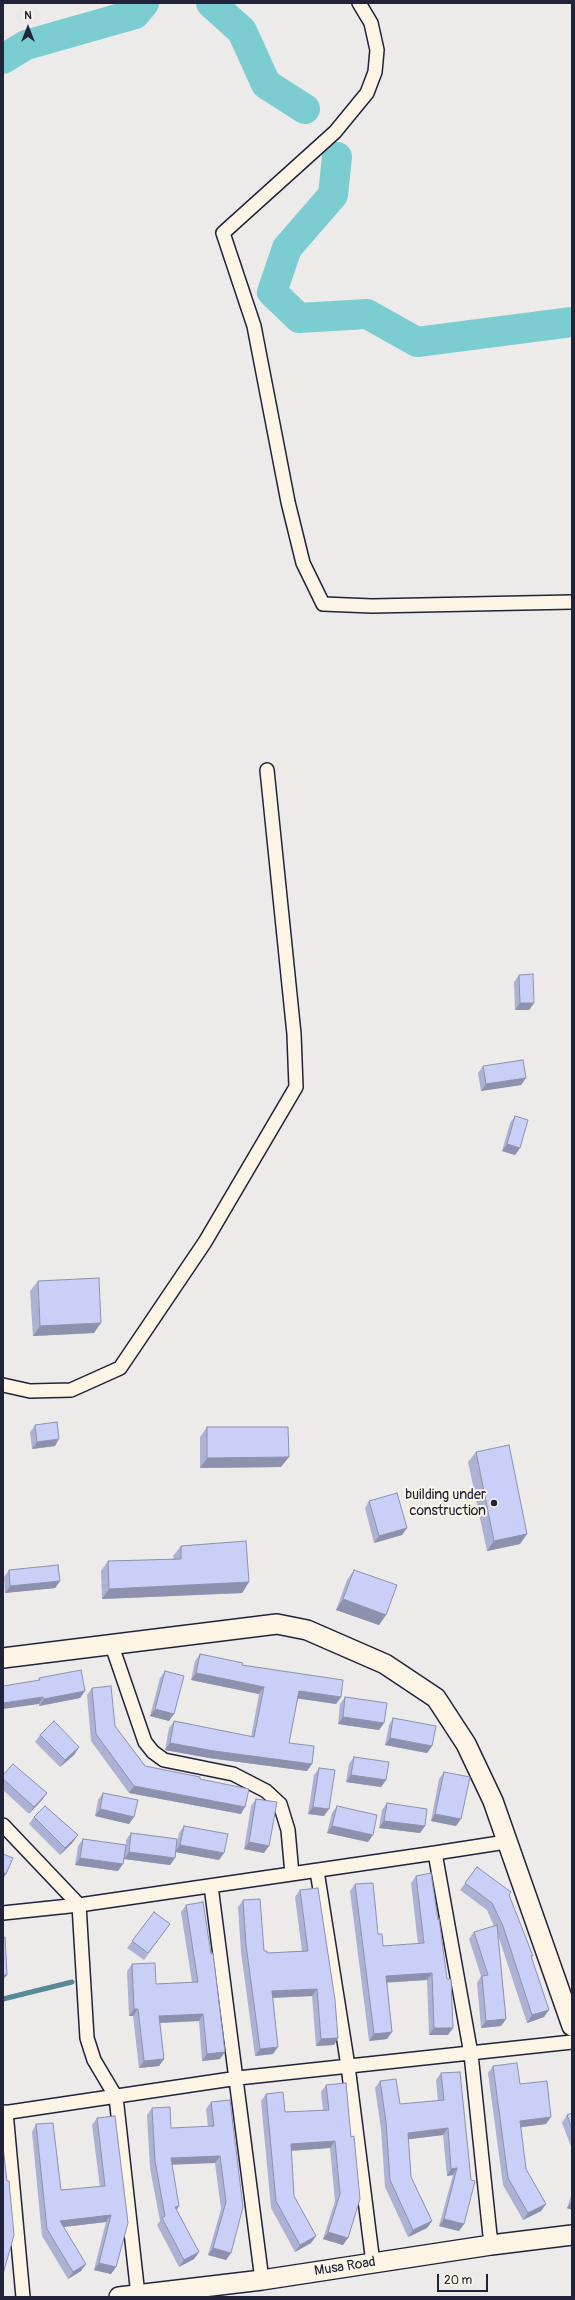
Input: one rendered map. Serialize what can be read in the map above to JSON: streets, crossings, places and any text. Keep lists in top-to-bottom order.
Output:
{
  "streets": {
    "street": ["Musa Road"]
  },
  "places": ["building under construction"],
  "scale_bar": "20 m",
  "north": "top"
}
